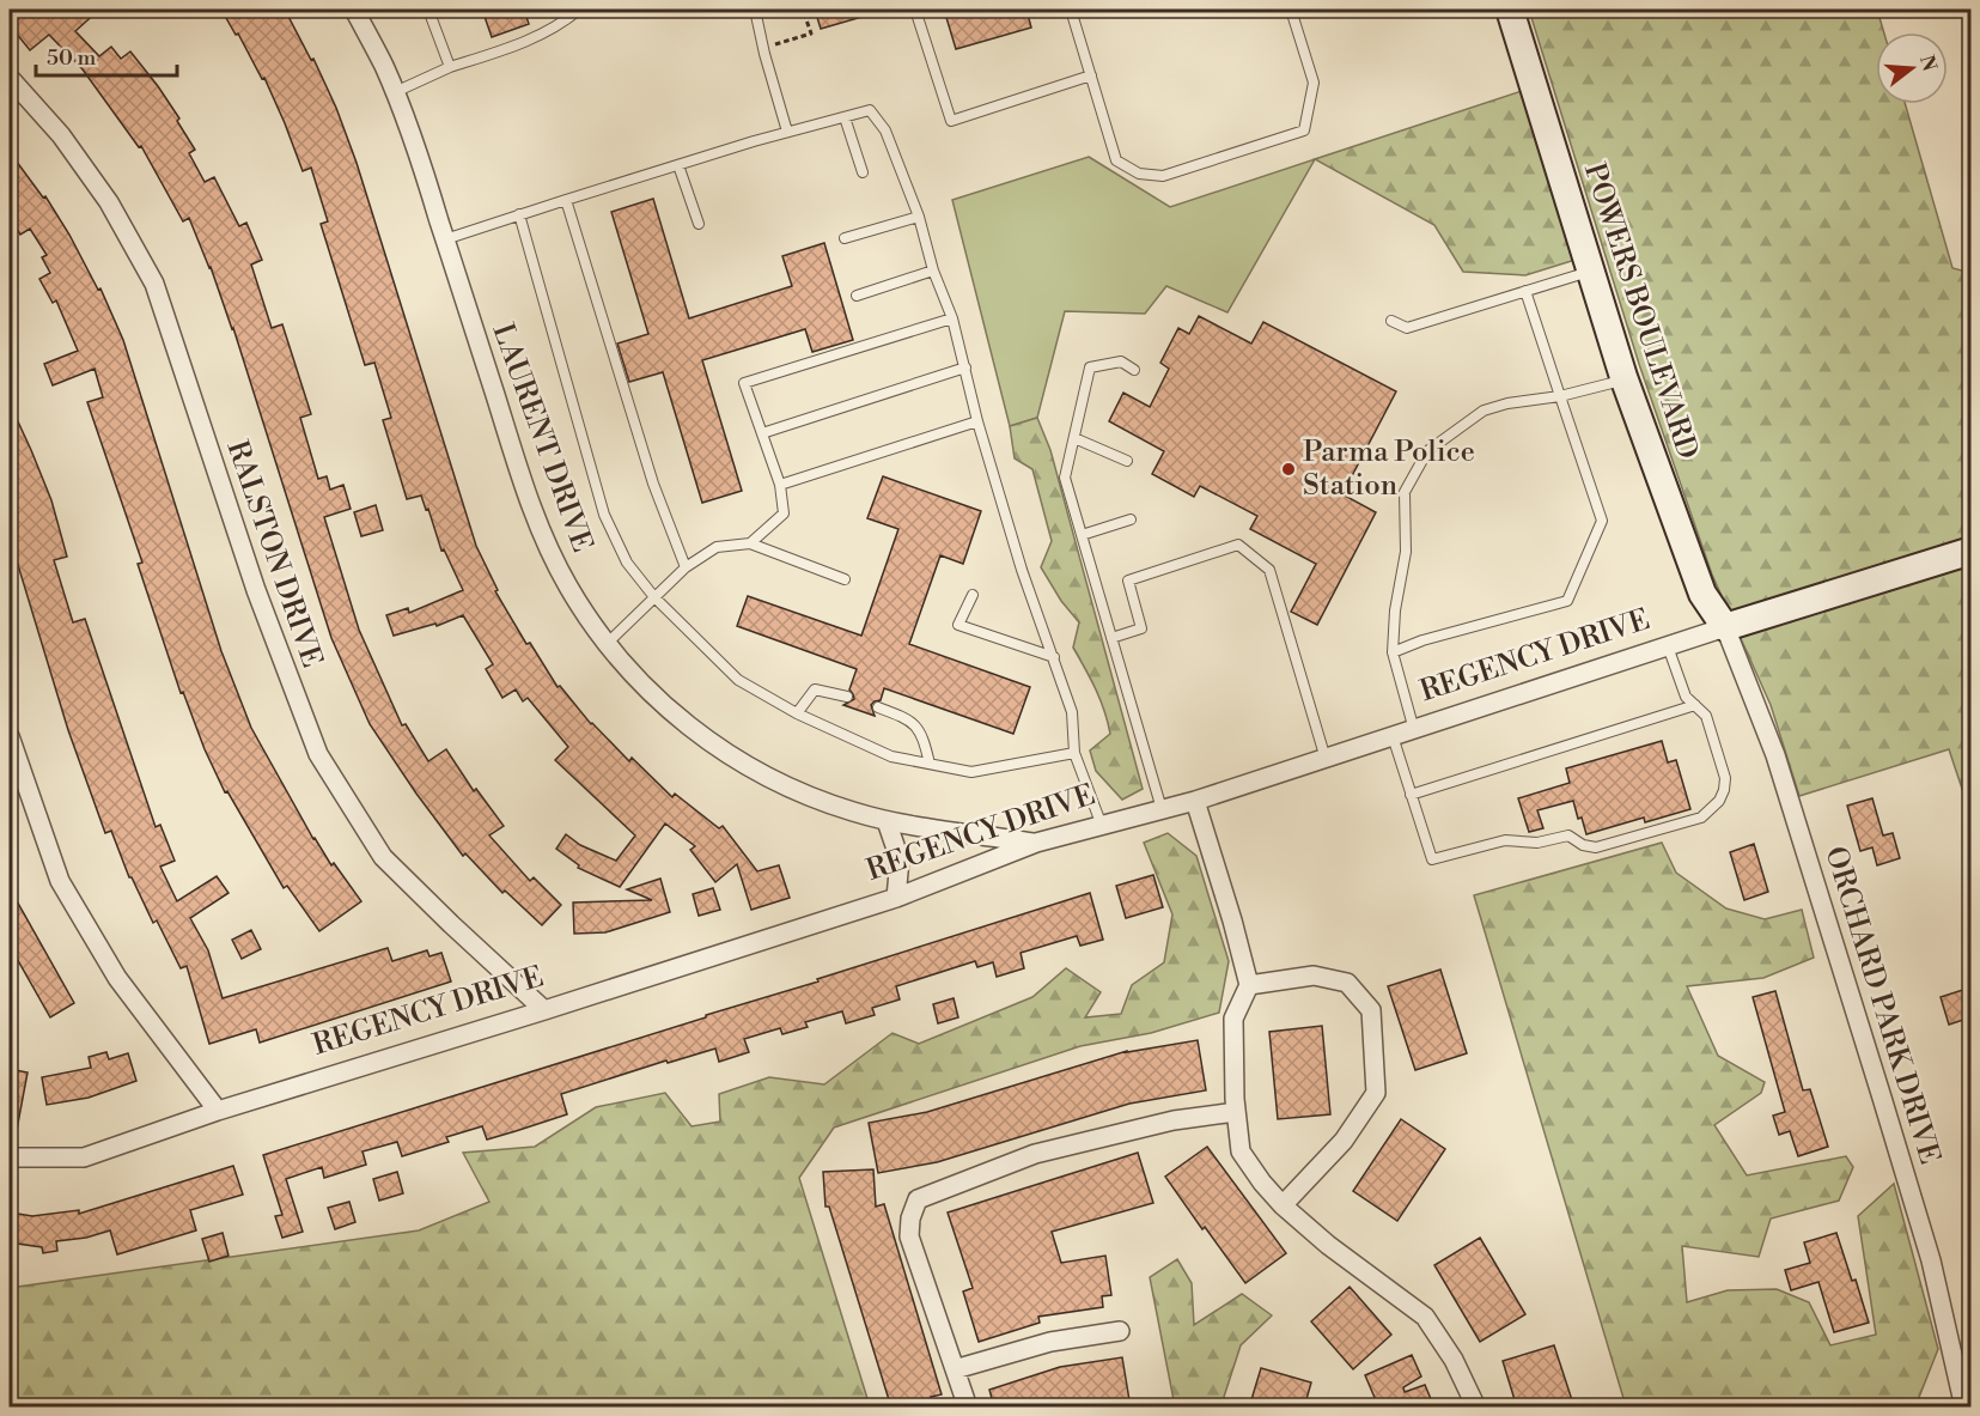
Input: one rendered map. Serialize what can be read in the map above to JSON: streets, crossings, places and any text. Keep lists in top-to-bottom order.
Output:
{
  "streets": {
    "street": [
      "POWERS BOULEVARD",
      "LAURENT DRIVE",
      "RALSTON DRIVE",
      "REGENCY DRIVE",
      "ORCHARD PARK DRIVE"
    ]
  },
  "crossings": [
    ["POWERS BOULEVARD", "REGENCY DRIVE"],
    ["POWERS BOULEVARD", "ORCHARD PARK DRIVE"],
    ["LAURENT DRIVE", "REGENCY DRIVE"],
    ["RALSTON DRIVE", "REGENCY DRIVE"],
    ["REGENCY DRIVE", "ORCHARD PARK DRIVE"]
  ],
  "places": ["Parma Police Station"],
  "scale_bar": "50 m",
  "north": "right"
}
